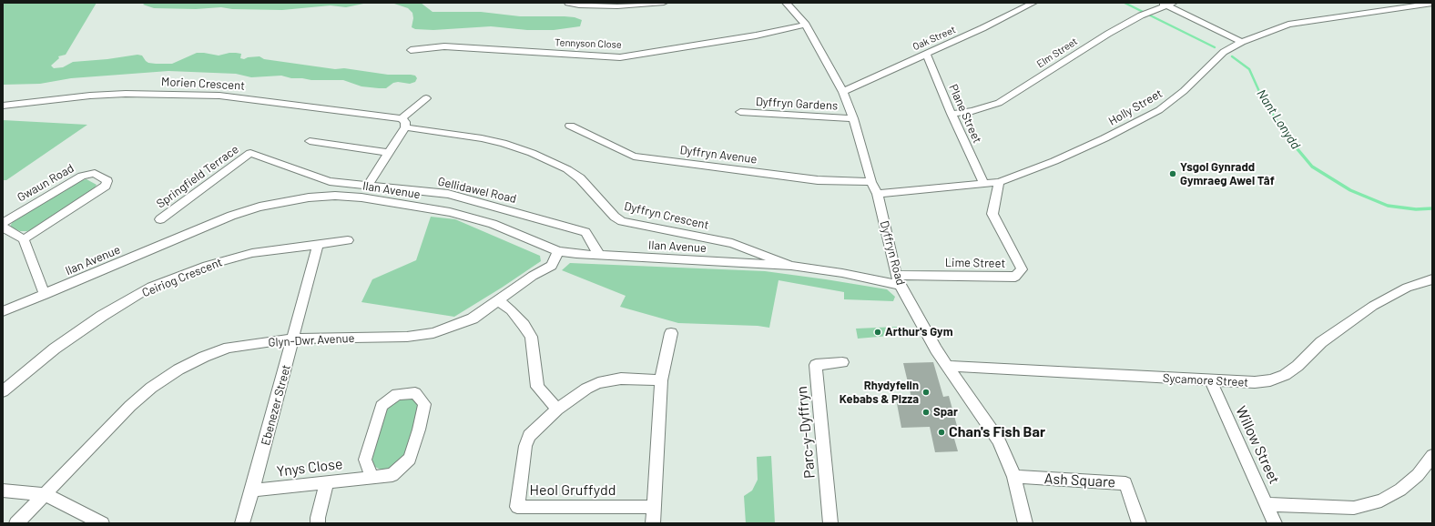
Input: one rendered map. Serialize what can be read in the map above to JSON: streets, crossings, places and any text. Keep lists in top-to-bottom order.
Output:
{
  "streets": {
    "street": [
      "Oak Street",
      "Tennyson Close",
      "Elm Street",
      "Morien Crescent",
      "Dyffryn Gardens",
      "Holly Street",
      "Plane Street",
      "Dyffryn Avenue",
      "Springfield Terrace",
      "Gwaun Road",
      "Ilan Avenue",
      "Gellidawel Road",
      "Dyffryn Crescent",
      "Dyffryn Road",
      "Lime Street",
      "Ceiriog Crescent",
      "Glyn-Dwr Avenue",
      "Sycamore Street",
      "Ebenezer Street",
      "Parc-y-Dyffryn",
      "Willow Street",
      "Ynys Close",
      "Ash Square",
      "Heol Gruffydd"
    ]
  },
  "crossings": [
    ["Oak Street", "Plane Street"],
    ["Oak Street", "Dyffryn Road"],
    ["Tennyson Close", "Dyffryn Road"],
    ["Elm Street", "Plane Street"],
    ["Morien Crescent", "Dyffryn Crescent"],
    ["Dyffryn Gardens", "Dyffryn Road"],
    ["Holly Street", "Plane Street"],
    ["Holly Street", "Dyffryn Road"],
    ["Holly Street", "Lime Street"],
    ["Dyffryn Avenue", "Dyffryn Road"],
    ["Springfield Terrace", "Gellidawel Road"],
    ["Ilan Avenue", "Gellidawel Road"],
    ["Ilan Avenue", "Dyffryn Crescent"],
    ["Ilan Avenue", "Glyn-Dwr Avenue"],
    ["Dyffryn Crescent", "Dyffryn Road"],
    ["Dyffryn Crescent", "Lime Street"],
    ["Dyffryn Road", "Lime Street"],
    ["Dyffryn Road", "Sycamore Street"],
    ["Dyffryn Road", "Ash Square"],
    ["Ceiriog Crescent", "Ebenezer Street"],
    ["Glyn-Dwr Avenue", "Ebenezer Street"],
    ["Sycamore Street", "Willow Street"],
    ["Ebenezer Street", "Ynys Close"]
  ],
  "water": ["Nant Lonydd"],
  "places": [
    "Ysgol Gynradd Gymraeg Awel Tâf",
    "Arthur's Gym",
    "Rhydyfelin Kebabs & Pizza",
    "Spar",
    "Chan's Fish Bar"
  ]
}
